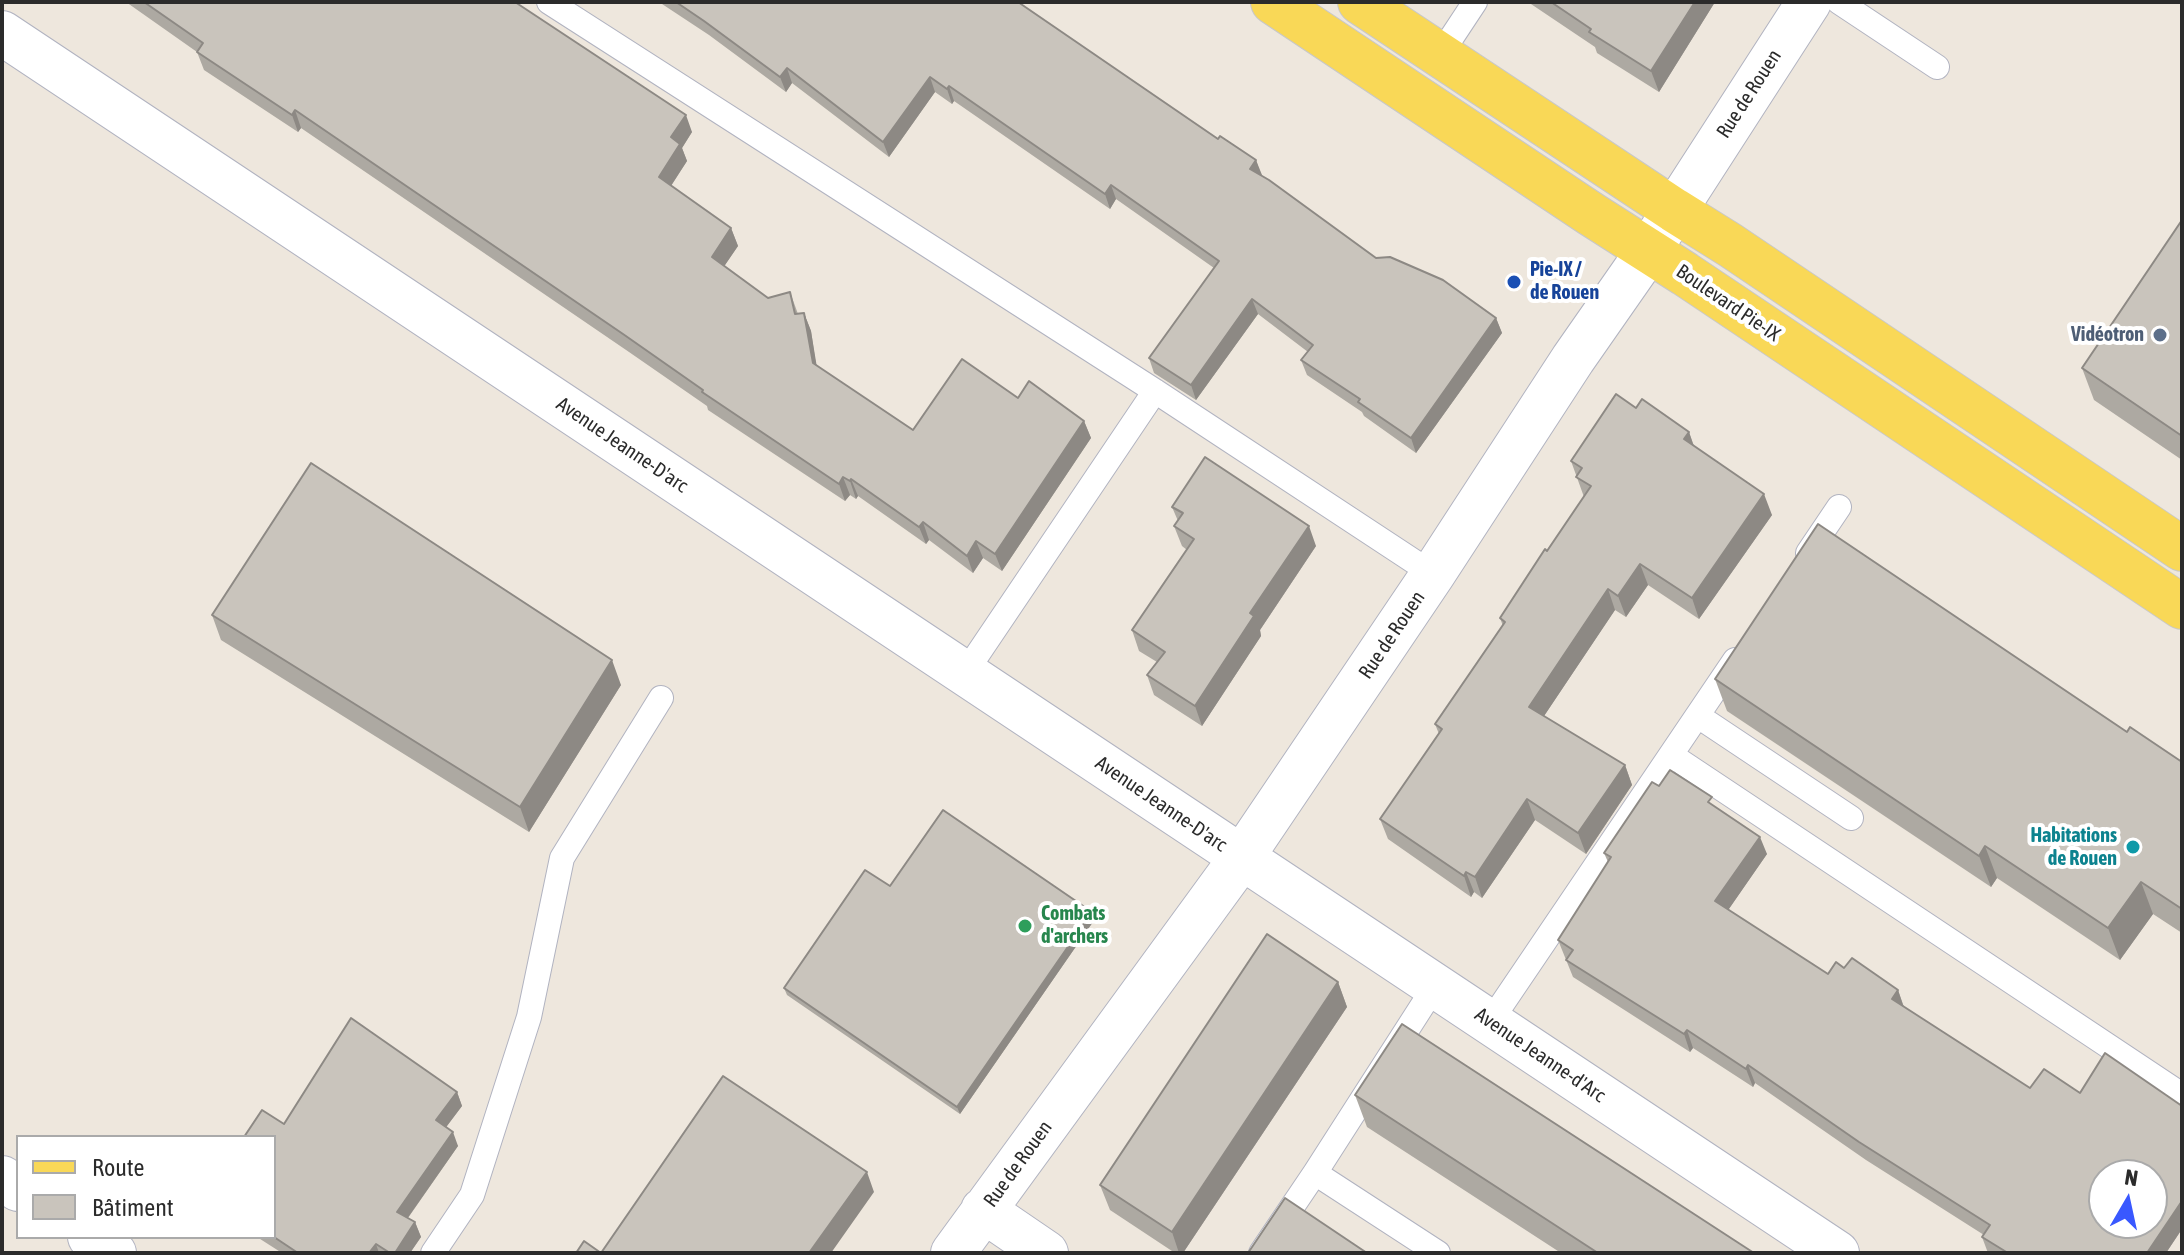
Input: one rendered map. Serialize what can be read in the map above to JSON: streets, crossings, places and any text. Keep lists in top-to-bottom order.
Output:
{
  "streets": {
    "main road": ["Boulevard Pie-IX"],
    "street": ["Rue de Rouen", "Avenue Jeanne-D'arc", "Avenue Jeanne-d'Arc"]
  },
  "crossings": [
    ["Rue de Rouen", "Boulevard Pie-IX"],
    ["Rue de Rouen", "Avenue Jeanne-D'arc"],
    ["Rue de Rouen", "Avenue Jeanne-d'Arc"],
    ["Avenue Jeanne-D'arc", "Avenue Jeanne-d'Arc"]
  ],
  "places": [
    "Pie-IX / de Rouen",
    "Vidéotron",
    "Habitations de Rouen",
    "Combats d'archers"
  ],
  "legend": ["Route", "Bâtiment"],
  "north": "top"
}
